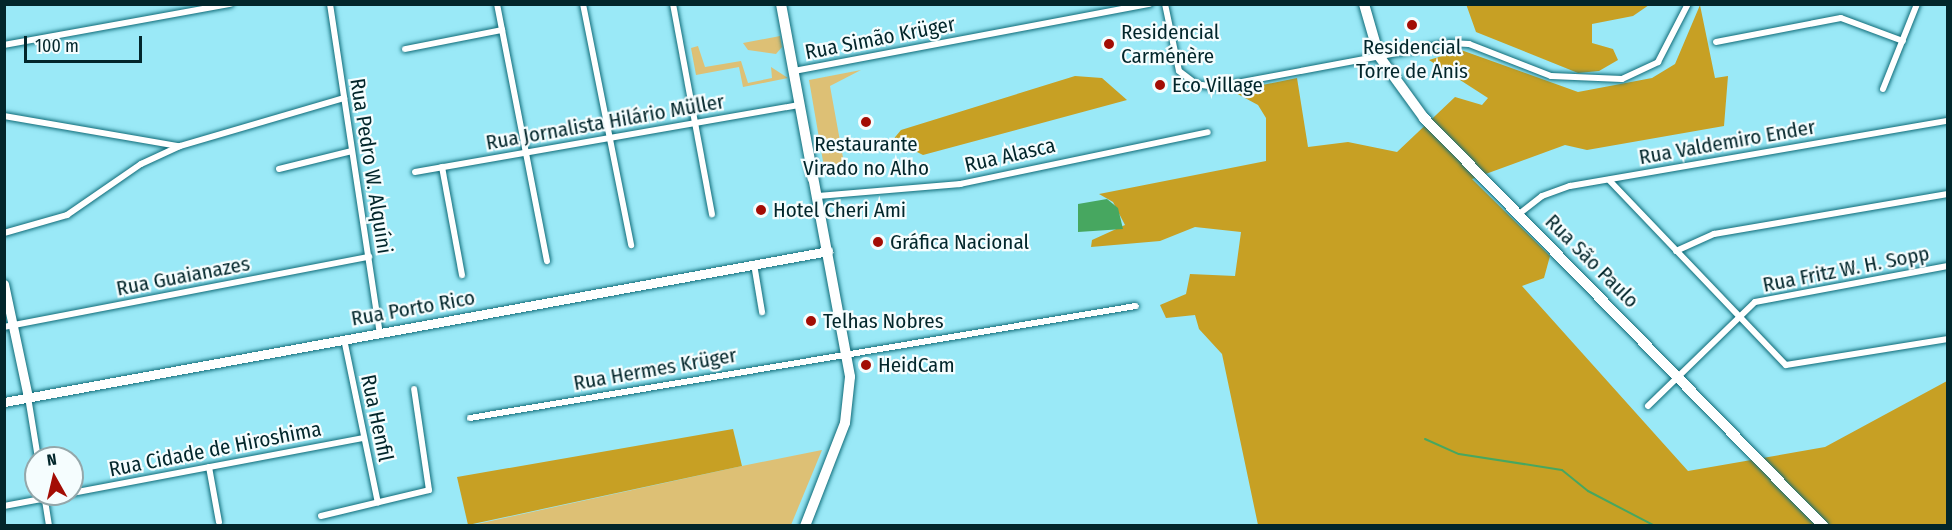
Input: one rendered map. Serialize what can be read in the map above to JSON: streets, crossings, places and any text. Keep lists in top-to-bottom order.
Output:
{
  "streets": {
    "main road": ["Rua São Paulo", "Rua Porto Rico"],
    "street": [
      "Rua Simão Krüger",
      "Rua Jornalista Hilário Müller",
      "Rua Valdemiro Ender",
      "Rua Alasca",
      "Rua Pedro W. Alquíni",
      "Rua Fritz W. H. Sopp",
      "Rua Guaianazes",
      "Rua Hermes Krüger",
      "Rua Henfil",
      "Rua Cidade de Hiroshima"
    ]
  },
  "crossings": [
    ["Rua Valdemiro Ender", "Rua São Paulo"],
    ["Rua Pedro W. Alquíni", "Rua Guaianazes"],
    ["Rua Pedro W. Alquíni", "Rua Porto Rico"],
    ["Rua São Paulo", "Rua Fritz W. H. Sopp"],
    ["Rua Porto Rico", "Rua Henfil"],
    ["Rua Henfil", "Rua Cidade de Hiroshima"]
  ],
  "places": [
    "Residencial Torre de Anis",
    "Residencial Carménère",
    "Eco Village",
    "Restaurante Virado no Alho",
    "Hotel Cheri Ami",
    "Gráfica Nacional",
    "Telhas Nobres",
    "HeidCam"
  ],
  "scale_bar": "100 m",
  "north": "top"
}
